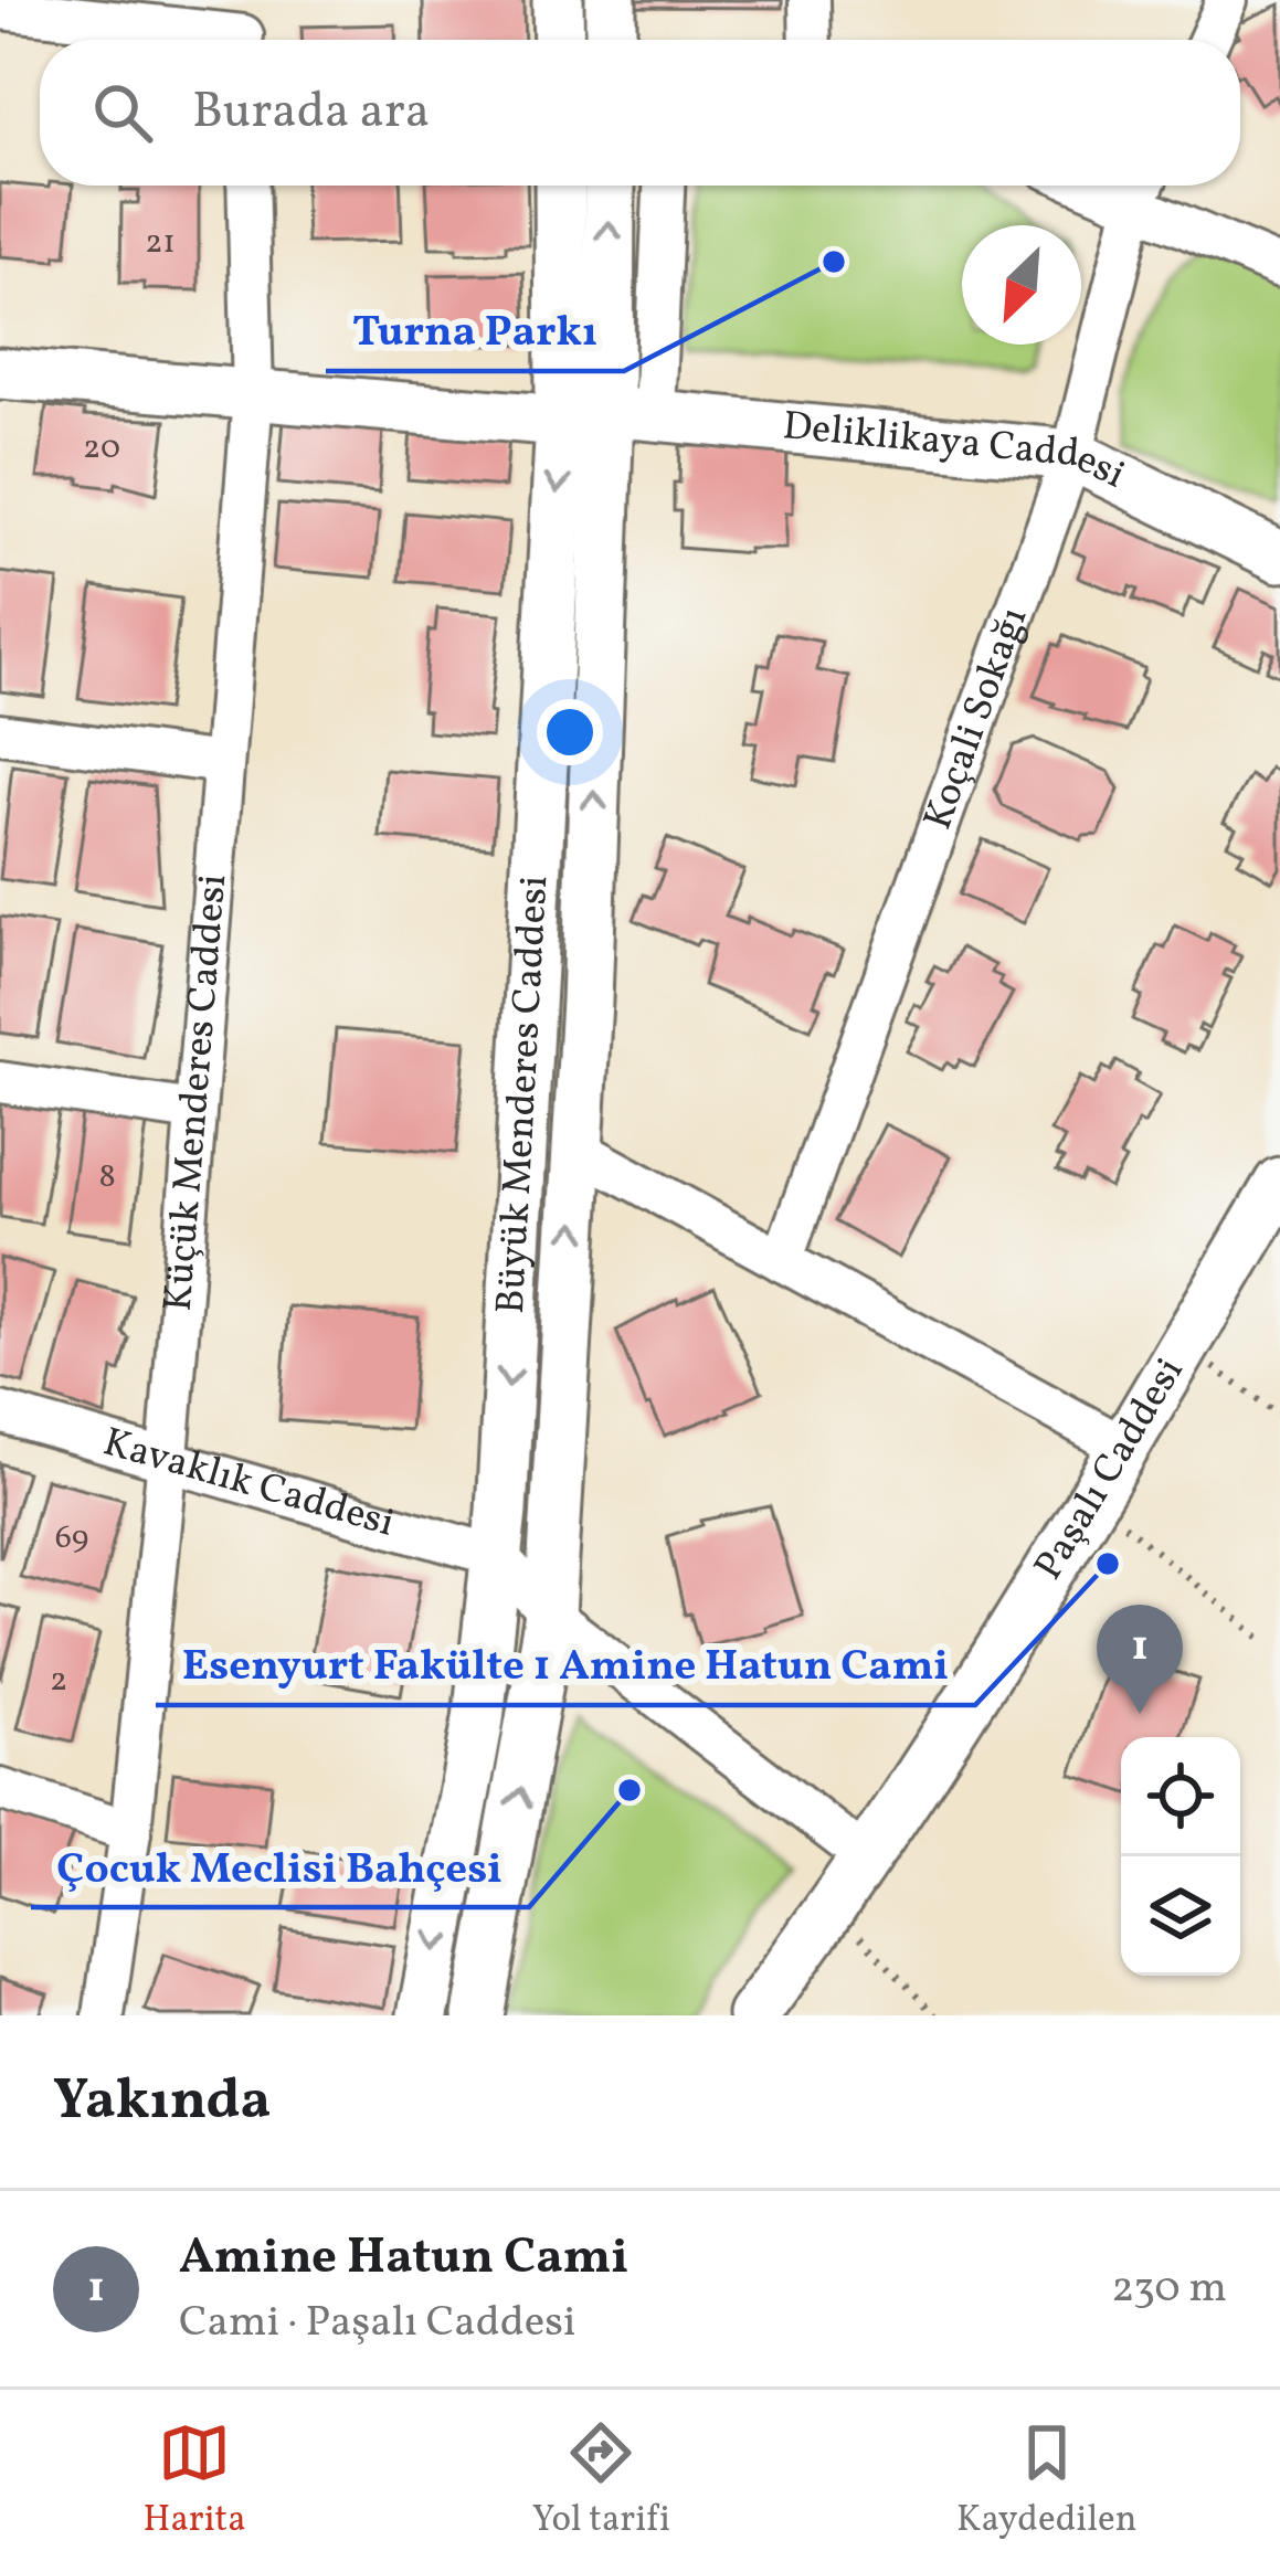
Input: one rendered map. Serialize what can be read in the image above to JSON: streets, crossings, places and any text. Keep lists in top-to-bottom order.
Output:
{
  "streets": {
    "street": [
      "Deliklikaya Caddesi",
      "Koçali Sokağı",
      "Küçük Menderes Caddesi",
      "Büyük Menderes Caddesi",
      "Paşalı Caddesi",
      "Kavaklık Caddesi"
    ]
  },
  "crossings": [
    ["Deliklikaya Caddesi", "Koçali Sokağı"],
    ["Deliklikaya Caddesi", "Küçük Menderes Caddesi"],
    ["Deliklikaya Caddesi", "Büyük Menderes Caddesi"],
    ["Küçük Menderes Caddesi", "Kavaklık Caddesi"],
    ["Büyük Menderes Caddesi", "Kavaklık Caddesi"]
  ],
  "places": ["Turna Parkı", "Esenyurt Fakülte 1 Amine Hatun Cami", "Çocuk Meclisi Bahçesi"],
  "house_numbers": [
    "21",
    "20",
    "8",
    "69",
    "2"
  ],
  "north": "bottom left",
  "page": {
    "search": "Burada ara",
    "pins": "1",
    "heading": "Yakında",
    "list": [
      {
        "mark": "1",
        "name": "Amine Hatun Cami",
        "note": "Cami · Paşalı Caddesi",
        "value": "230 m"
      }
    ],
    "nav": ["Harita", "Yol tarifi", "Kaydedilen"]
  }
}
